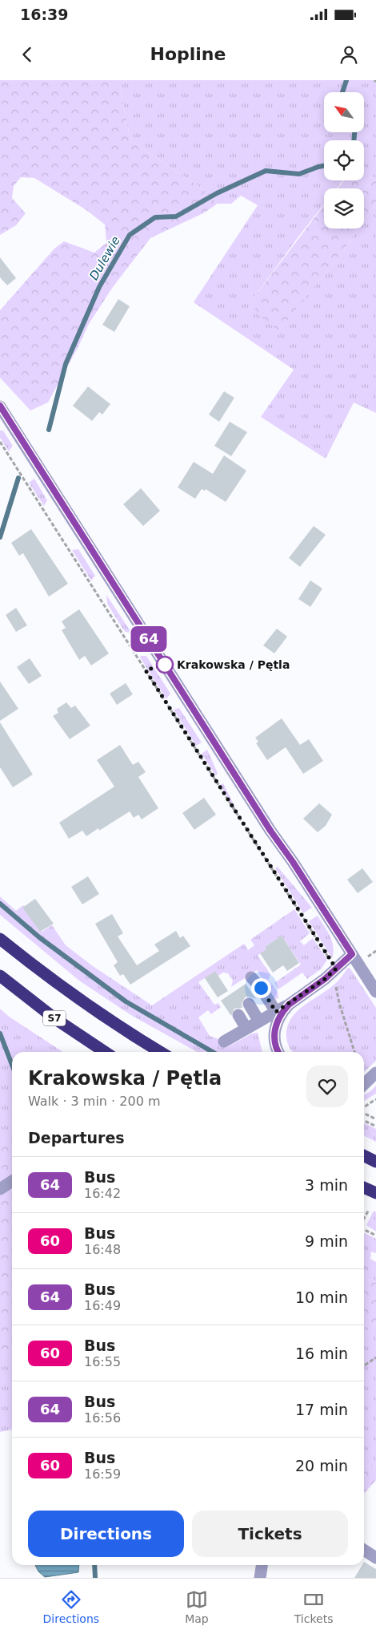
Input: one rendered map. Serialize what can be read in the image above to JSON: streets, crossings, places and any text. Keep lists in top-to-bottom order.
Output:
{
  "streets": {
    "highway": ["S7"]
  },
  "water": ["Dulewie"],
  "places": ["Krakowska / Pętla"],
  "lines": ["bus line 64"],
  "north": "top left",
  "page": {
    "status": "16:39",
    "header": "Hopline",
    "on_map": "64",
    "heading": [
      ["Krakowska / Pętla", "Walk · 3 min · 200 m"],
      "Departures"
    ],
    "list": [
      {
        "mark": "64",
        "name": "Bus",
        "note": "16:42",
        "value": "3 min"
      },
      {
        "mark": "60",
        "name": "Bus",
        "note": "16:48",
        "value": "9 min"
      },
      {
        "mark": "64",
        "name": "Bus",
        "note": "16:49",
        "value": "10 min"
      },
      {
        "mark": "60",
        "name": "Bus",
        "note": "16:55",
        "value": "16 min"
      },
      {
        "mark": "64",
        "name": "Bus",
        "note": "16:56",
        "value": "17 min"
      },
      {
        "mark": "60",
        "name": "Bus",
        "note": "16:59",
        "value": "20 min"
      }
    ],
    "buttons": ["Directions", "Tickets"],
    "tabs": ["Directions", "Map", "Tickets"]
  }
}
